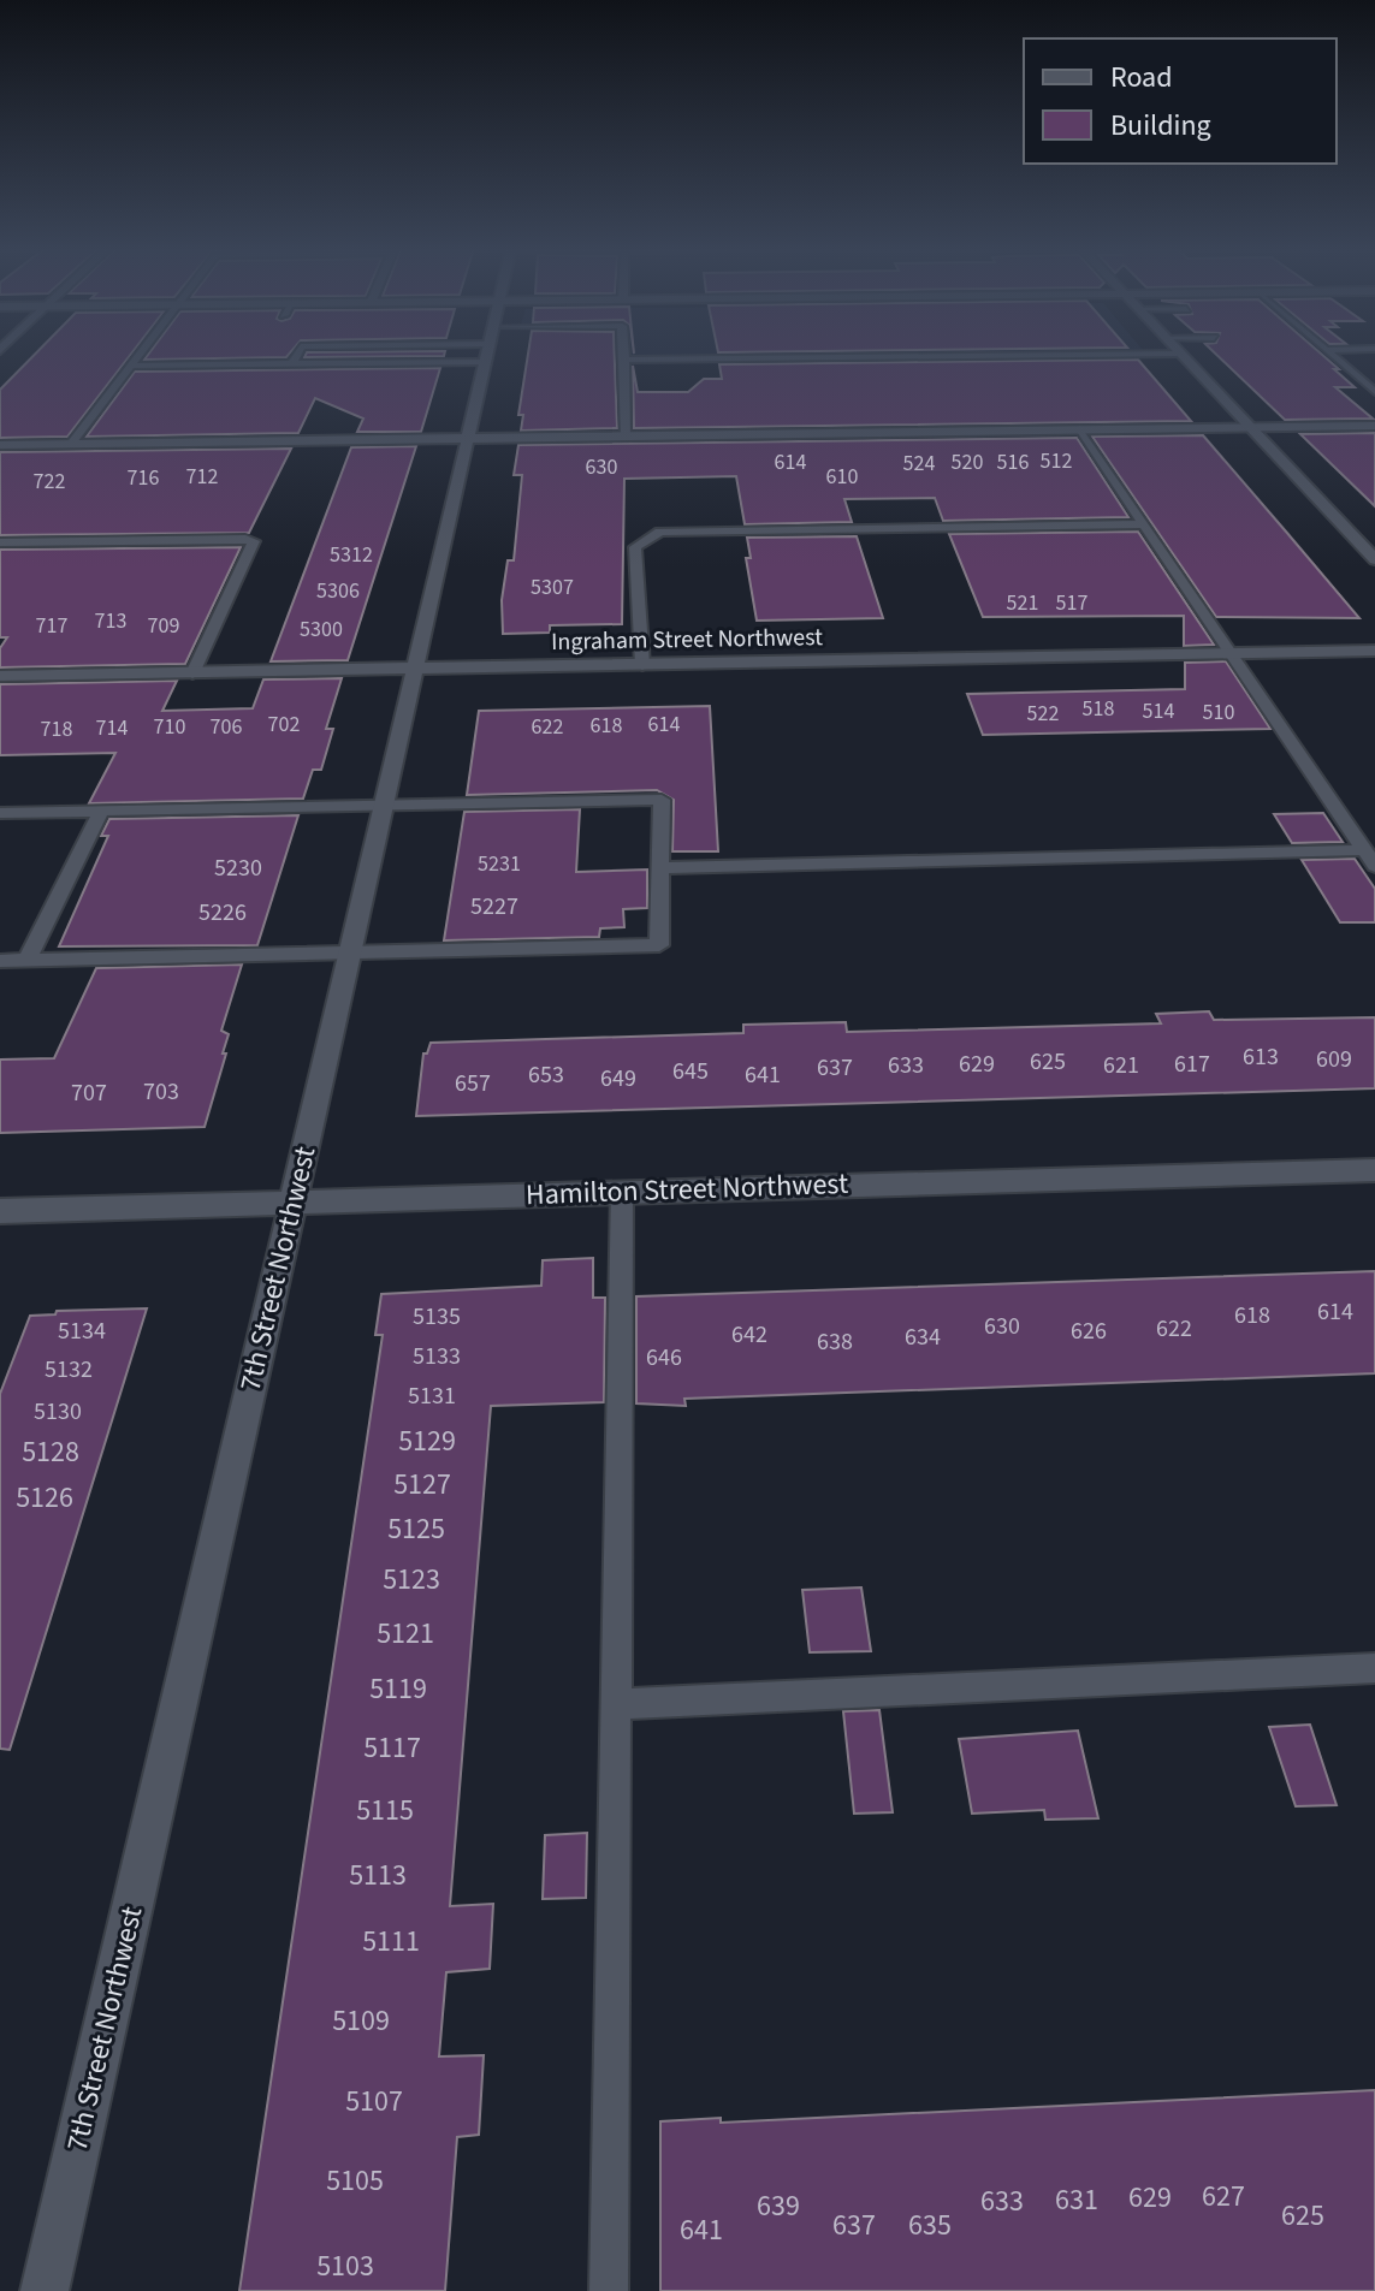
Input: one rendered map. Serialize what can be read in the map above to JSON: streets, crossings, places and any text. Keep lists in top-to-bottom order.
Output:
{
  "streets": {
    "street": ["Ingraham Street Northwest", "Hamilton Street Northwest", "7th Street Northwest"]
  },
  "crossings": [
    ["Ingraham Street Northwest", "7th Street Northwest"],
    ["Hamilton Street Northwest", "7th Street Northwest"]
  ],
  "house_numbers": [
    "512",
    "614",
    "520",
    "516",
    "524",
    "630",
    "712",
    "610",
    "716",
    "722",
    "5312",
    "5307",
    "5306",
    "521",
    "517",
    "713",
    "717",
    "709",
    "5300",
    "518",
    "514",
    "510",
    "522",
    "702",
    "614",
    "618",
    "710",
    "706",
    "622",
    "714",
    "718",
    "5231",
    "5230",
    "5227",
    "5226",
    "613",
    "609",
    "625",
    "629",
    "617",
    "633",
    "621",
    "637",
    "645",
    "653",
    "641",
    "649",
    "657",
    "703",
    "707",
    "614",
    "618",
    "5135",
    "630",
    "622",
    "5134",
    "626",
    "642",
    "634",
    "638",
    "5133",
    "646",
    "5132",
    "5131",
    "5130",
    "5129",
    "5128",
    "5127",
    "5126",
    "5125",
    "5123",
    "5121",
    "5119",
    "5117",
    "5115",
    "5113",
    "5111",
    "5109",
    "5107",
    "5105",
    "627",
    "629",
    "631",
    "633",
    "639",
    "625",
    "637",
    "635",
    "641",
    "5103"
  ],
  "legend": ["Road", "Building"]
}
